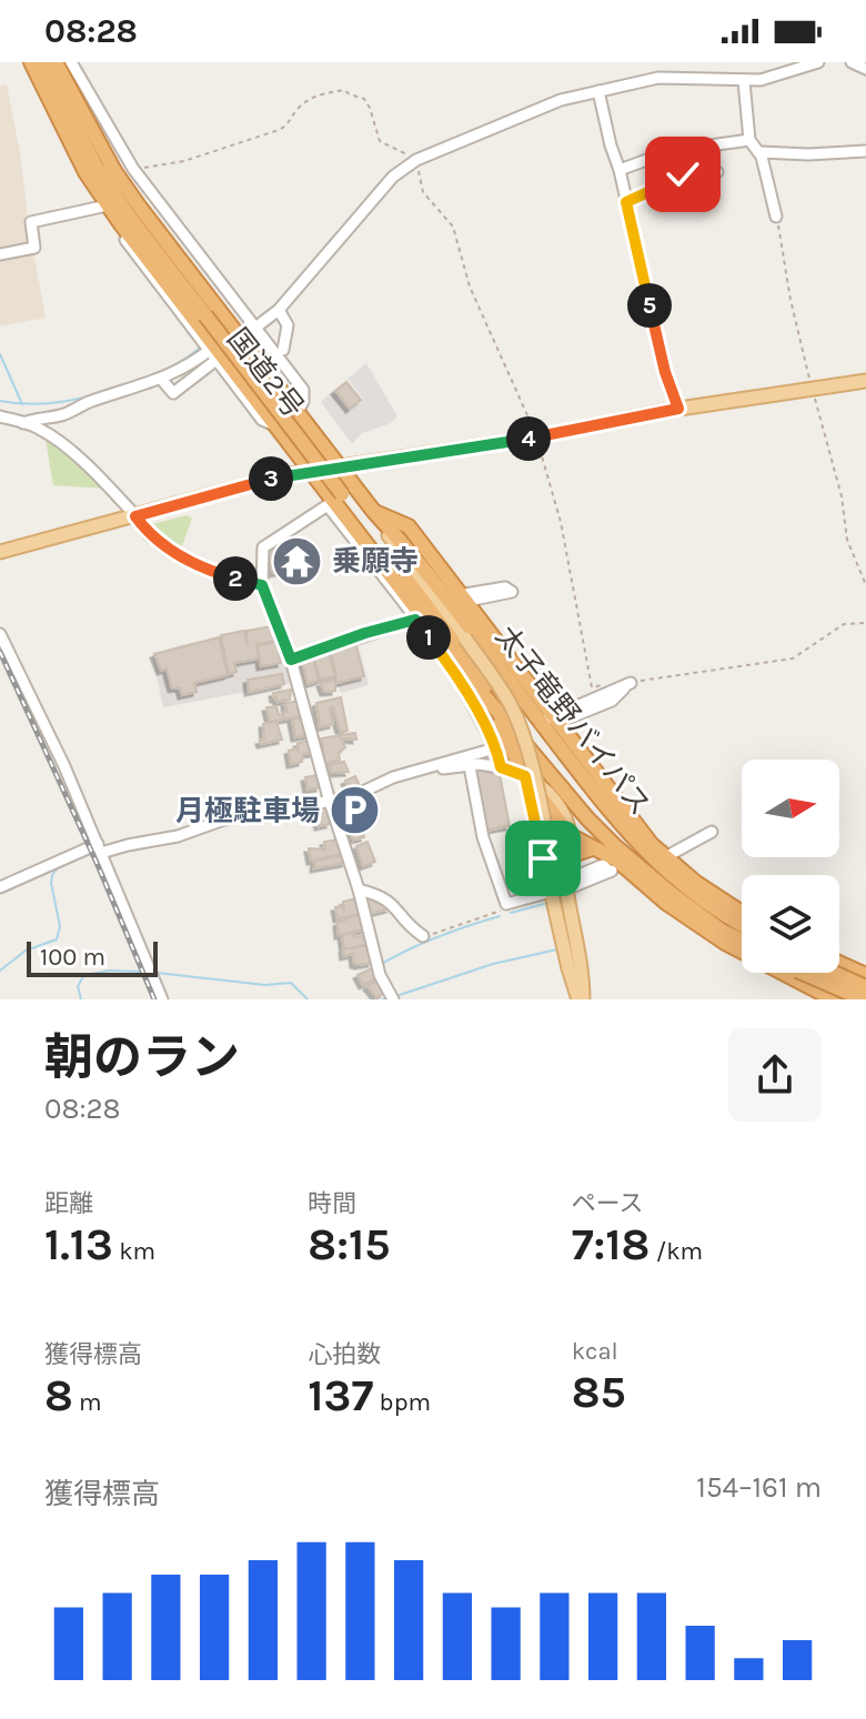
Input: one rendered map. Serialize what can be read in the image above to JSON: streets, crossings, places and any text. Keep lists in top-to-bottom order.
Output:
{
  "streets": {
    "highway": ["国道2号", "太子竜野バイパス"]
  },
  "crossings": [
    ["国道2号", "太子竜野バイパス"]
  ],
  "places": {
    "temple": ["乗願寺"],
    "parking": ["月極駐車場"]
  },
  "scale_bar": "100 m",
  "north": "right",
  "page": {
    "status": "08:28",
    "pins": [
      "5",
      "4",
      "3",
      "2",
      "1"
    ],
    "scale": "100 m",
    "heading": ["朝のラン", "08:28"],
    "stats": [
      ["距離", "1.13 km"],
      ["時間", "8:15"],
      ["ペース", "7:18 /km"],
      ["獲得標高", "8 m"],
      ["心拍数", "137 bpm"],
      ["kcal", "85"]
    ],
    "chart": ["獲得標高", "154–161 m"]
  }
}
